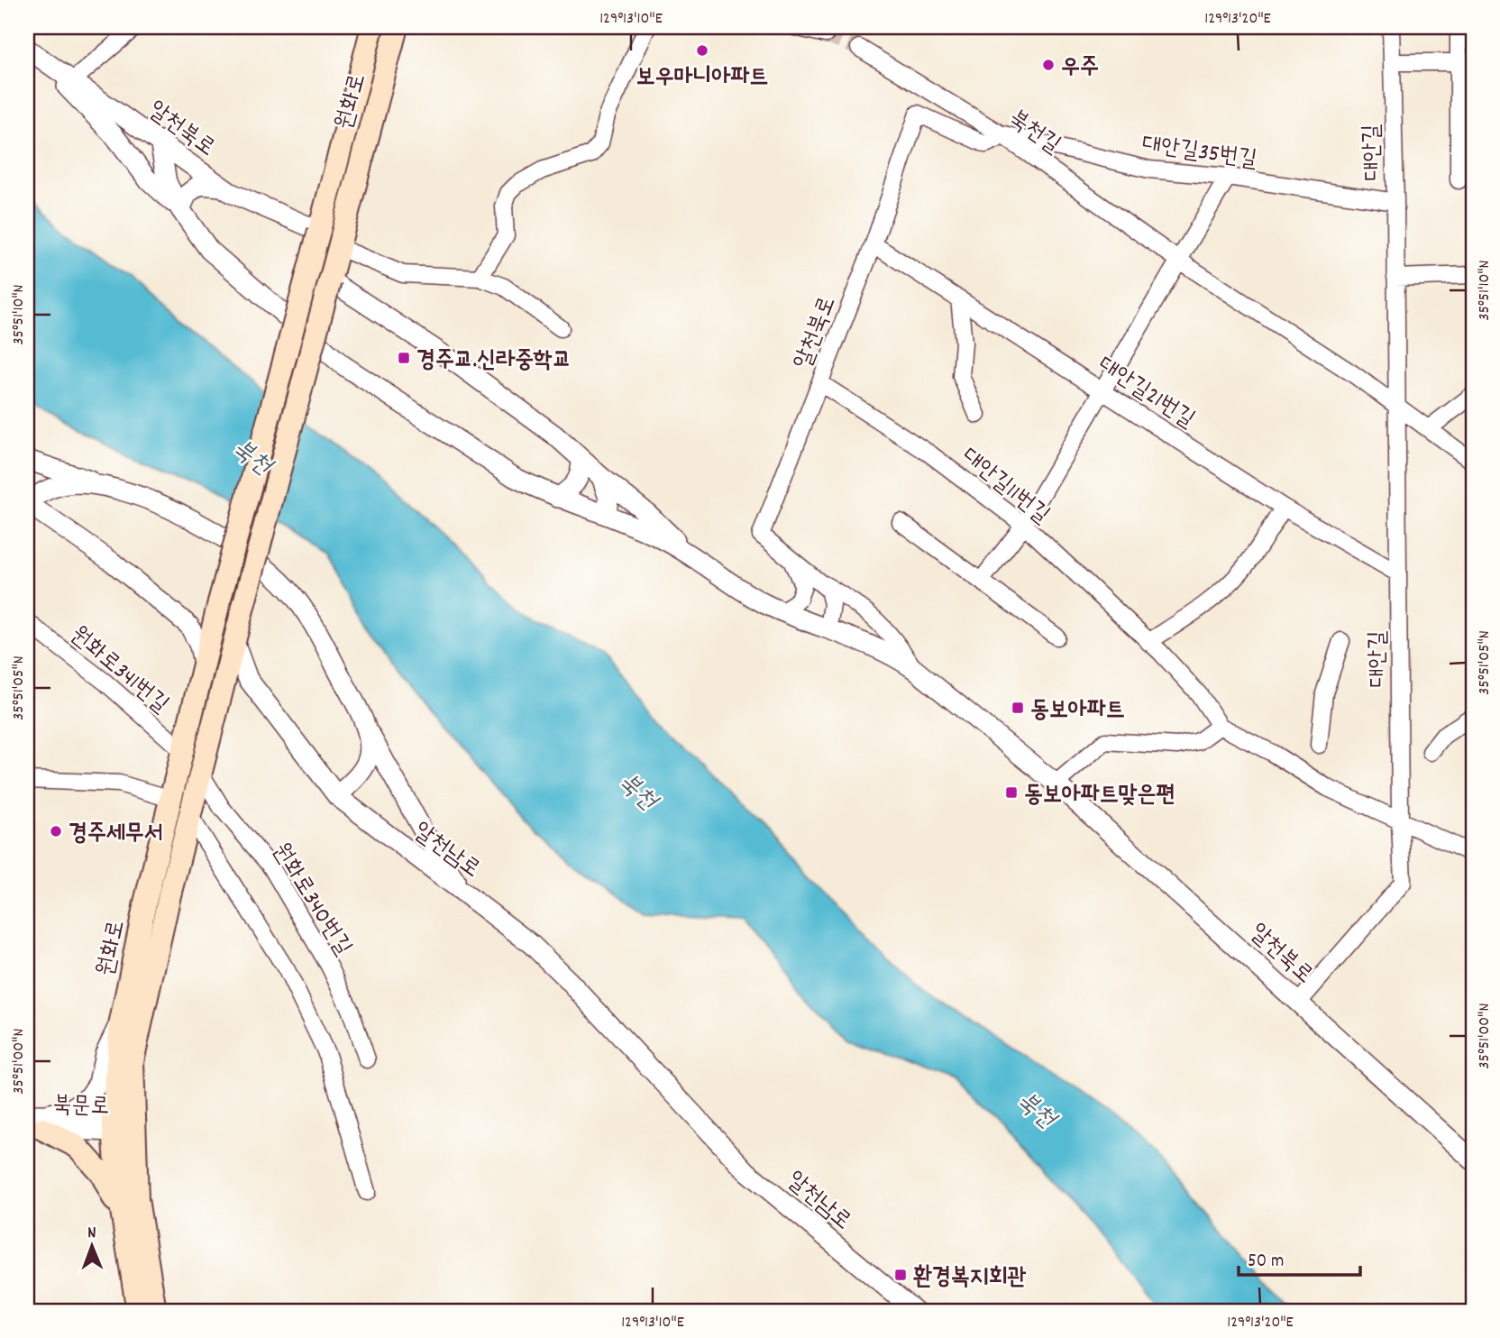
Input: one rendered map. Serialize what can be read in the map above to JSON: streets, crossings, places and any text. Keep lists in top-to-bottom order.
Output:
{
  "streets": {
    "main road": ["원화로"],
    "street": [
      "알천북로",
      "북천길",
      "대안길35번길",
      "대안길",
      "대안길21번길",
      "대안길11번길",
      "원화로341번길",
      "알천남로",
      "원화로340번길",
      "북문로"
    ]
  },
  "crossings": [
    ["원화로", "알천북로"],
    ["원화로", "원화로341번길"],
    ["원화로", "알천남로"],
    ["원화로", "원화로340번길"],
    ["원화로", "북문로"],
    ["알천북로", "북천길"],
    ["알천북로", "대안길35번길"],
    ["알천북로", "대안길"],
    ["알천북로", "대안길21번길"],
    ["알천북로", "대안길11번길"],
    ["북천길", "대안길35번길"],
    ["북천길", "대안길"],
    ["대안길35번길", "대안길"],
    ["대안길", "대안길21번길"],
    ["대안길", "대안길11번길"]
  ],
  "water": ["북천"],
  "places": {
    "other": ["보우마니아파트", "우주", "경주세무서"],
    "transit": [
      "경주교.신라중학교",
      "동보아파트",
      "동보아파트맞은편",
      "환경복지회관"
    ]
  },
  "scale_bar": "50 m",
  "north": "top",
  "coordinates": [
    "129°13'10\"E",
    "129°13'20\"E",
    "35°51'10\"N",
    "35°51'05\"N",
    "35°51'00\"N"
  ]
}
